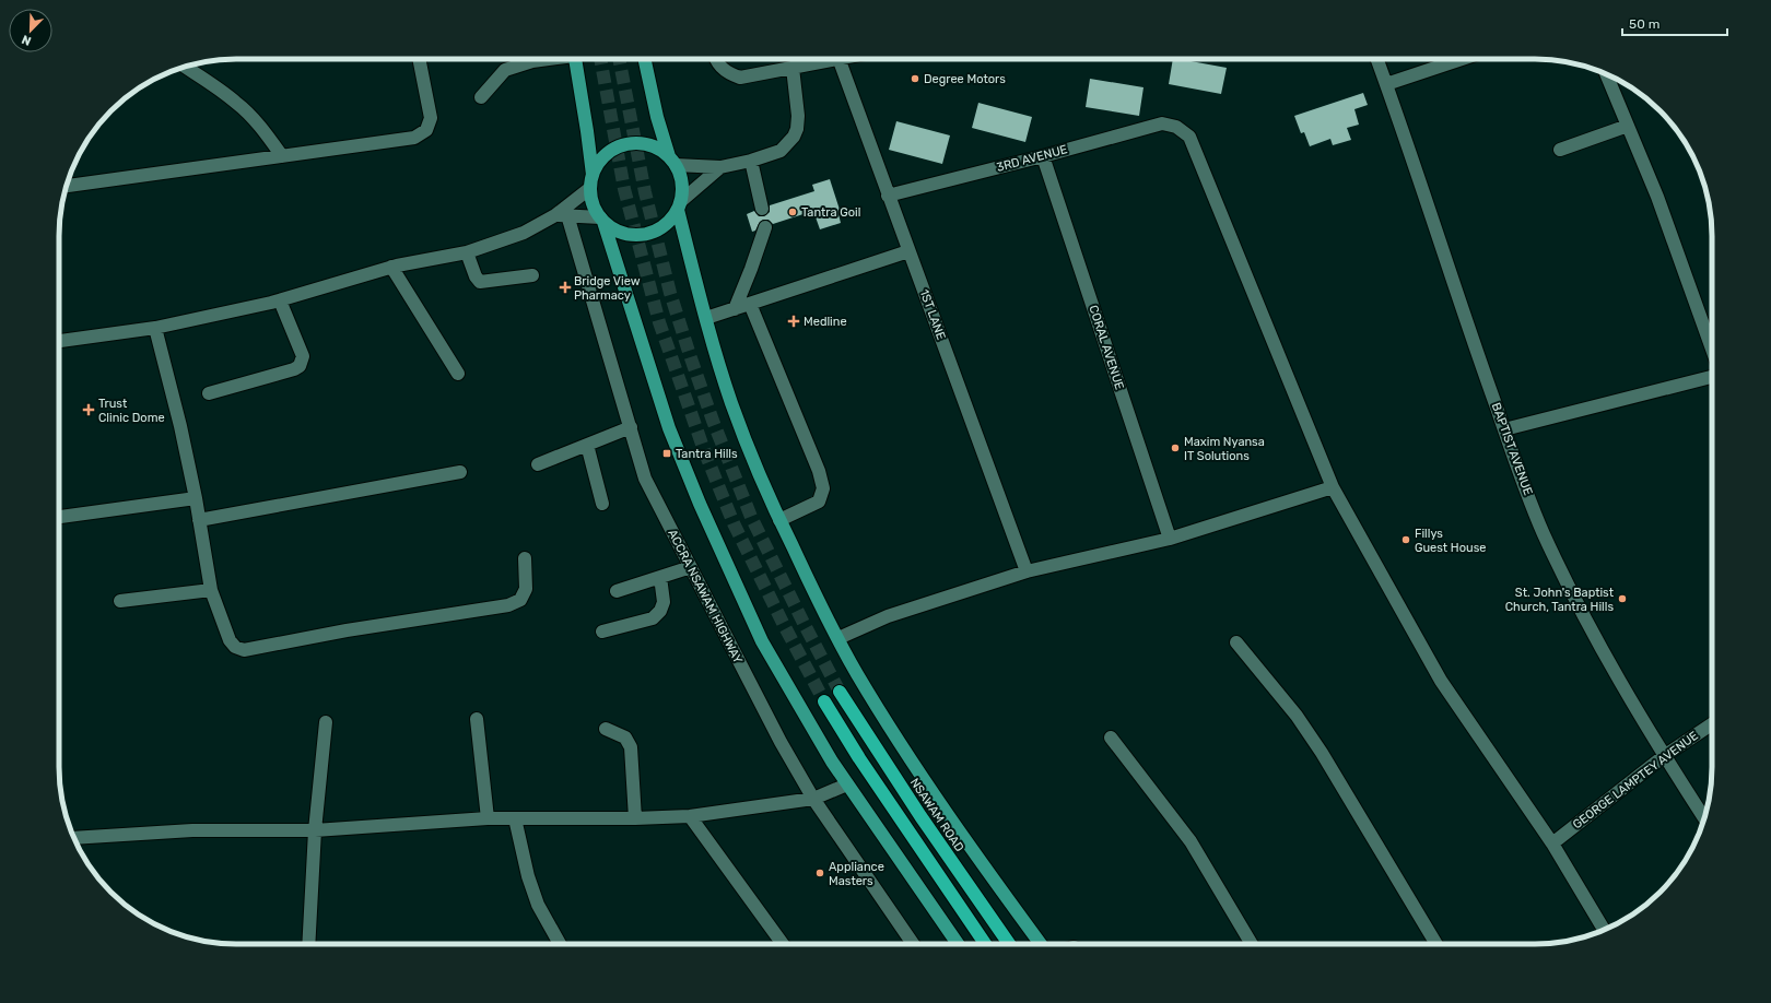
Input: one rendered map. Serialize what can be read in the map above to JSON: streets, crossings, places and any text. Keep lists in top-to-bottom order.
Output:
{
  "streets": {
    "highway": ["NSAWAM ROAD"],
    "street": [
      "3RD AVENUE",
      "1ST LANE",
      "CORAL AVENUE",
      "BAPTIST AVENUE",
      "ACCRA NSAWAM HIGHWAY",
      "GEORGE LAMPTEY AVENUE"
    ]
  },
  "crossings": [
    ["3RD AVENUE", "1ST LANE"],
    ["3RD AVENUE", "CORAL AVENUE"],
    ["BAPTIST AVENUE", "GEORGE LAMPTEY AVENUE"]
  ],
  "places": {
    "other": [
      "Degree Motors",
      "Tantra Goil",
      "Maxim Nyansa IT Solutions",
      "Fillys Guest House",
      "St. John's Baptist Church, Tantra Hills",
      "Appliance Masters"
    ],
    "health": ["Bridge View Pharmacy", "Medline", "Trust Clinic Dome"],
    "transit": ["Tantra Hills"]
  },
  "scale_bar": "50 m",
  "north": "bottom left"
}
